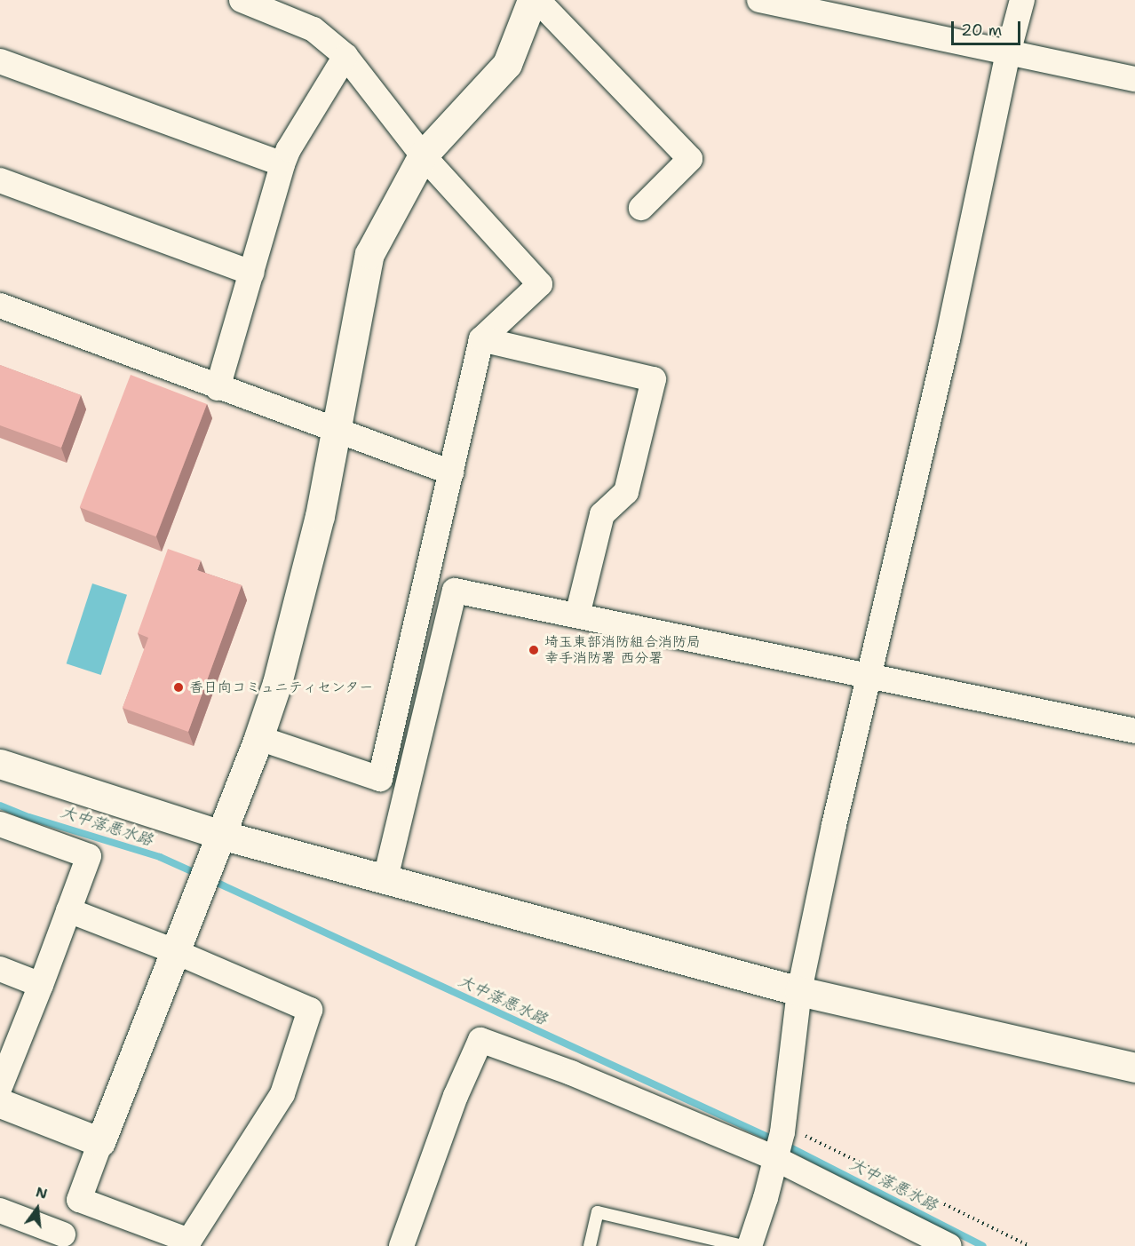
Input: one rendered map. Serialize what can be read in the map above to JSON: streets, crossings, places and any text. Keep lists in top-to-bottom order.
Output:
{
  "water": ["大中落悪水路"],
  "places": ["埼玉東部消防組合消防局 幸手消防署 西分署", "香日向コミュニティセンター"],
  "scale_bar": "20 m",
  "north": "top"
}
